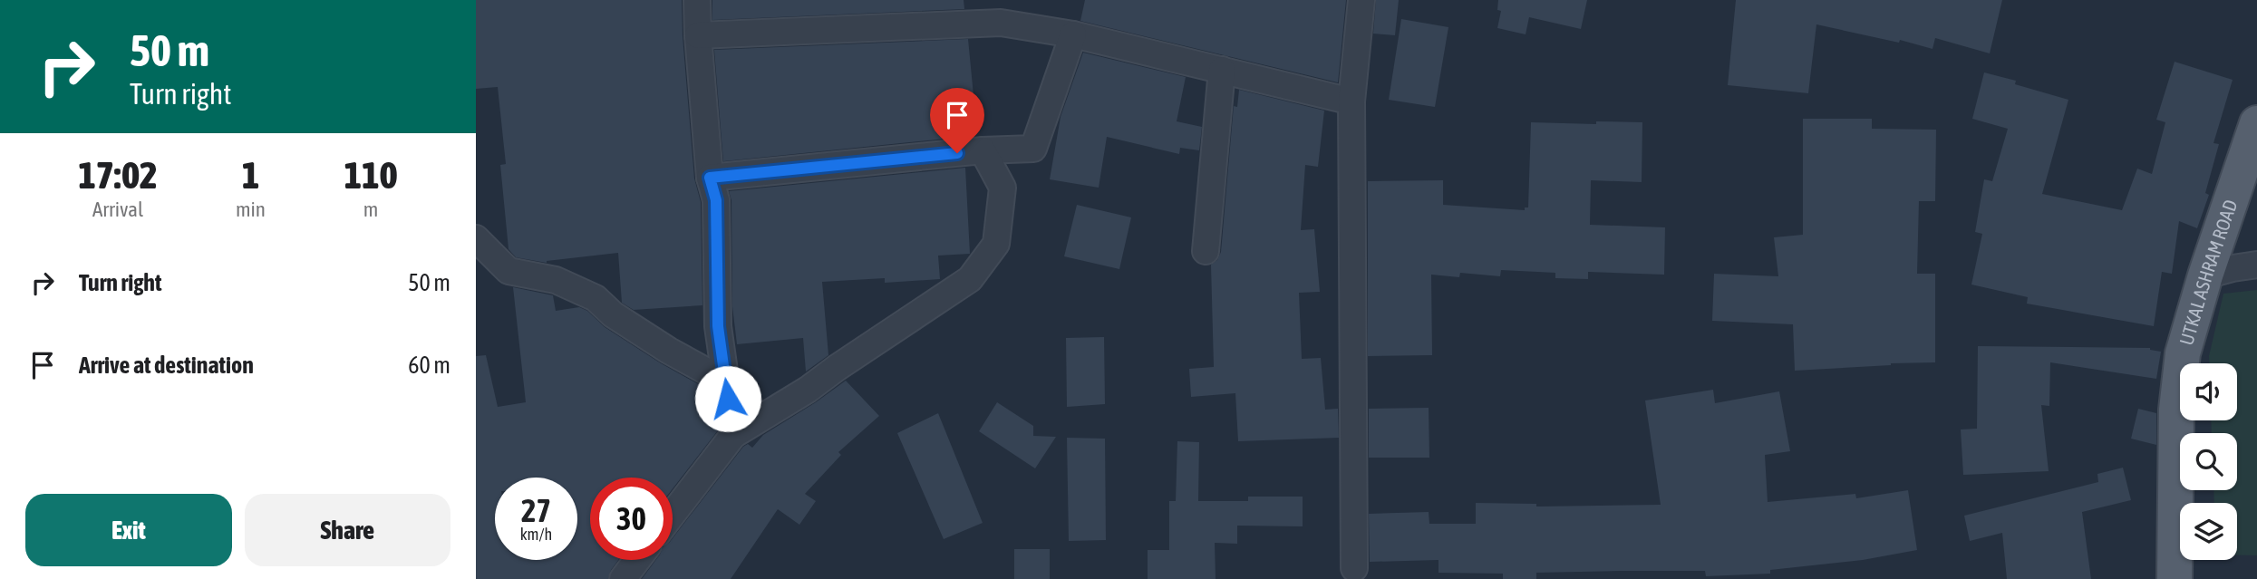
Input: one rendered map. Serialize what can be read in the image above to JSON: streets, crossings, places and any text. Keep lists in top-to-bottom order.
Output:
{
  "streets": {
    "main road": ["UTKAL ASHRAM ROAD"]
  },
  "page": {
    "turn": ["50 m", "Turn right"],
    "eta": [
      "17:02",
      "Arrival",
      "1",
      "min",
      "110",
      "m"
    ],
    "list": [
      {
        "name": "Turn right",
        "value": "50 m"
      },
      {
        "name": "Arrive at destination",
        "value": "60 m"
      }
    ],
    "speed": "27 km/h",
    "limit": "30",
    "buttons": ["Exit", "Share"]
  }
}
